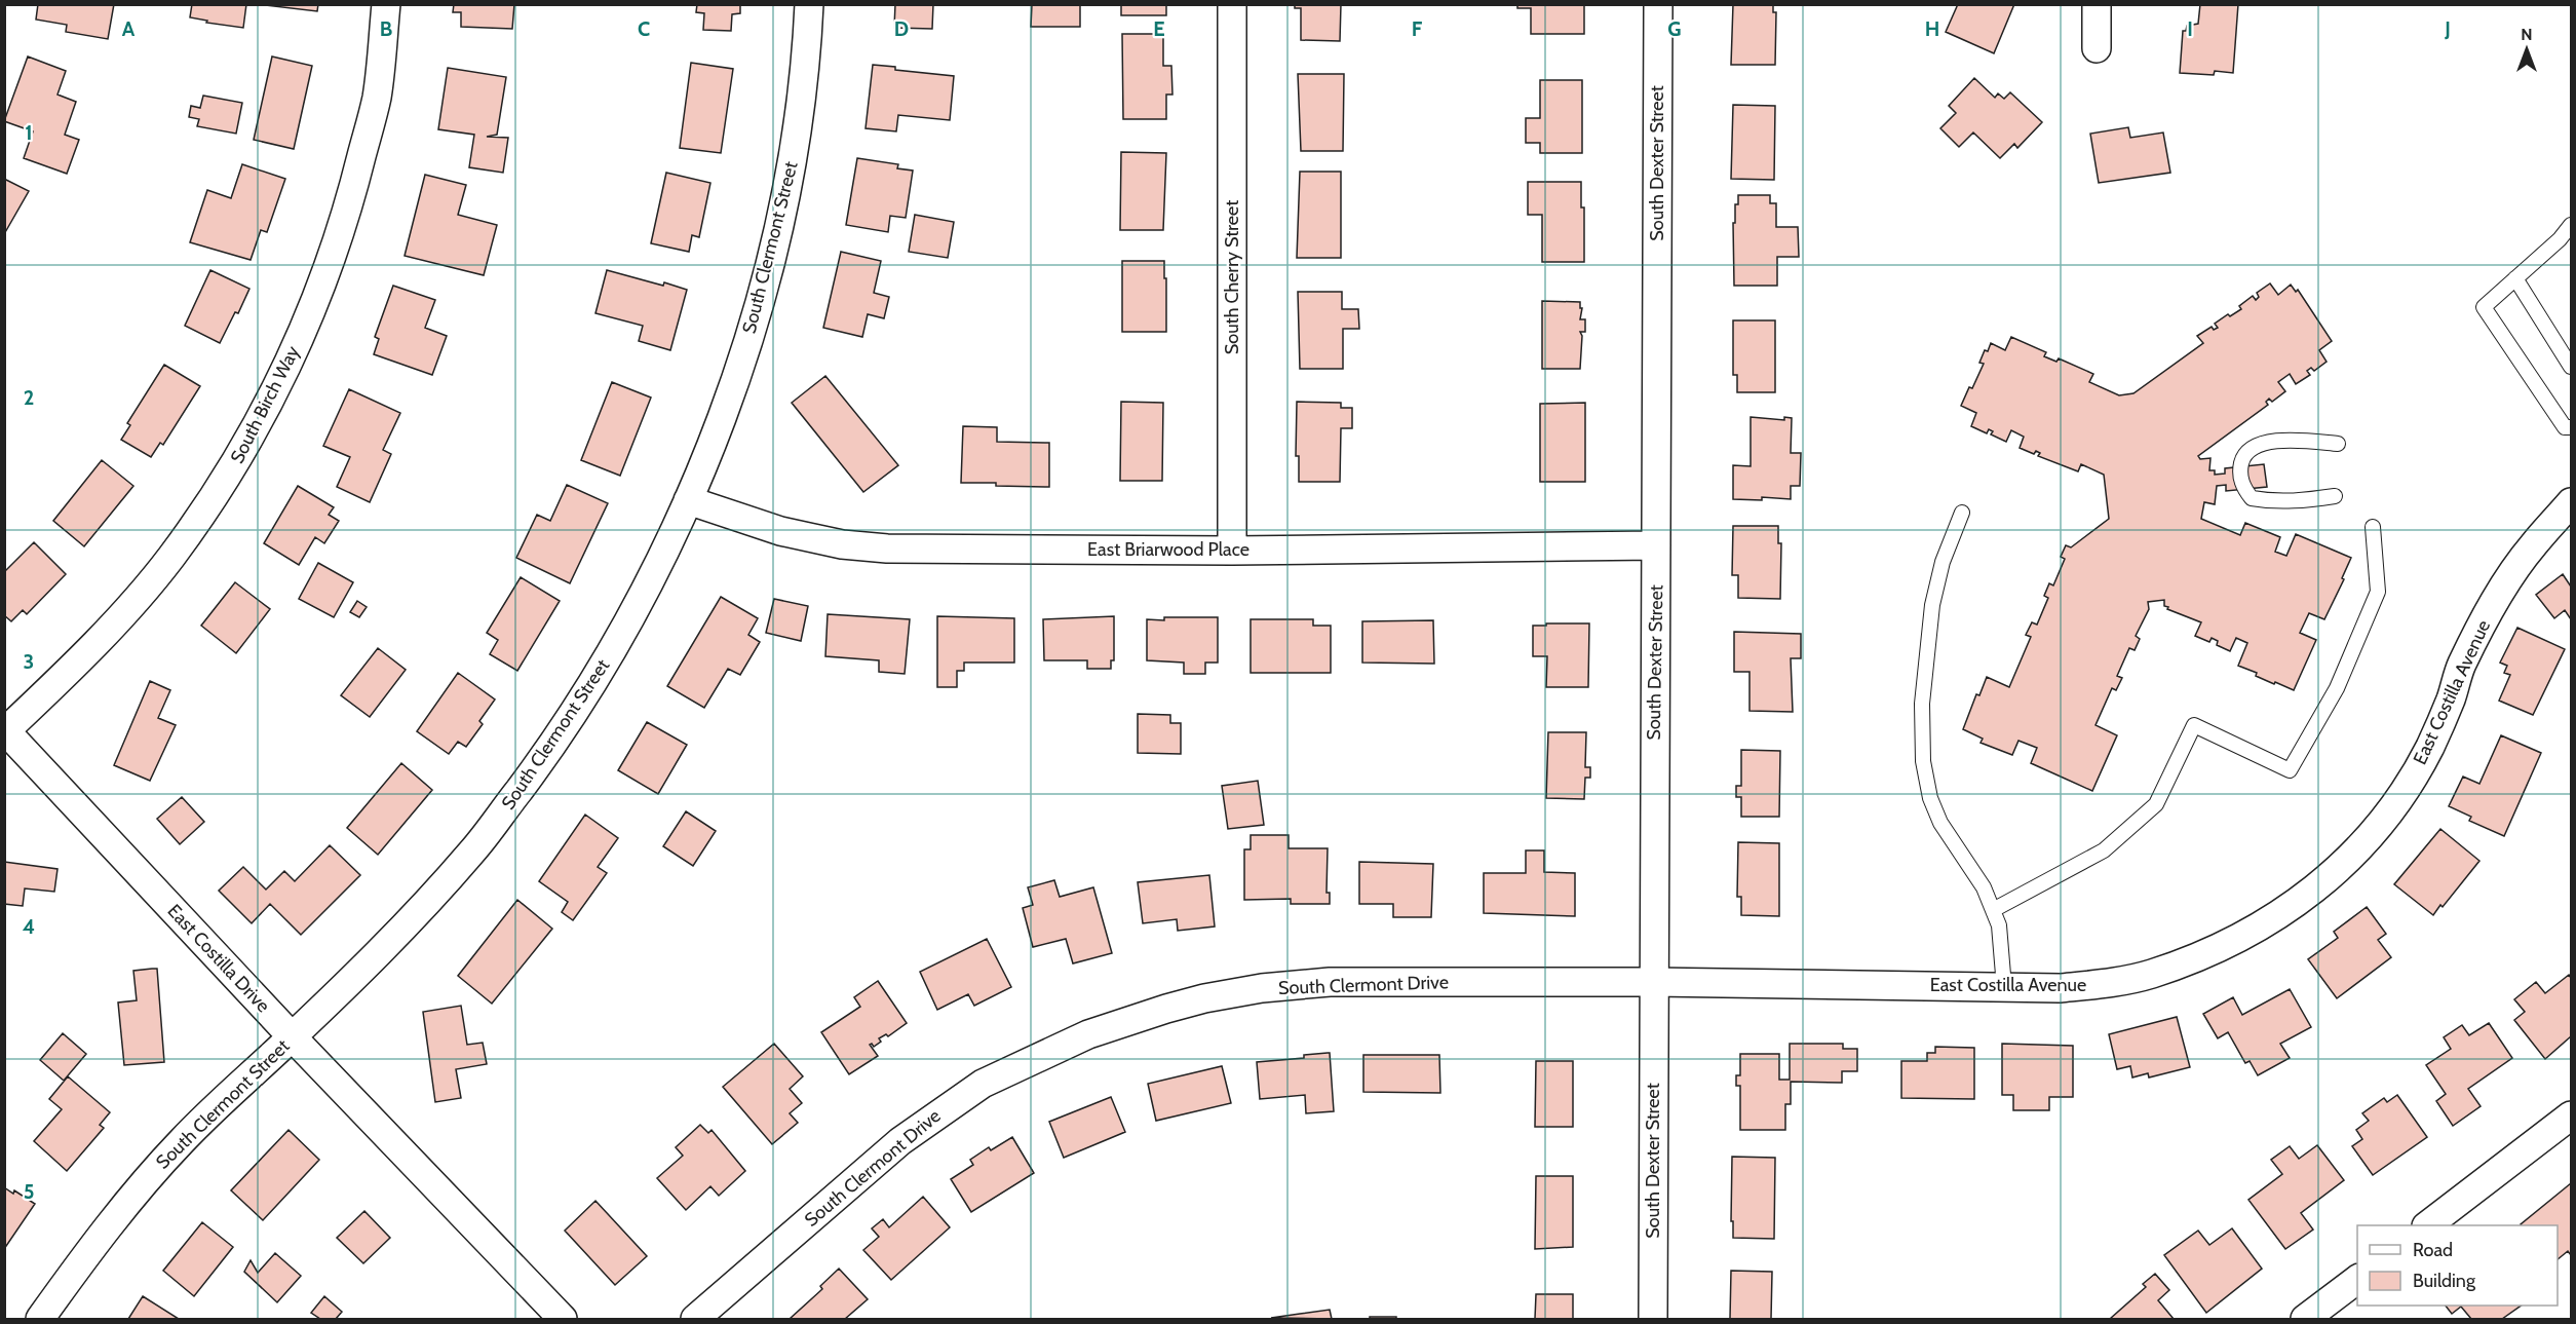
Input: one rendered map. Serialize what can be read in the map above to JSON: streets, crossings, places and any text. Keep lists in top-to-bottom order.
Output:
{
  "streets": {
    "street": [
      "South Dexter Street",
      "South Clermont Street",
      "South Cherry Street",
      "South Birch Way",
      "East Briarwood Place",
      "East Costilla Avenue",
      "East Costilla Drive",
      "South Clermont Drive"
    ]
  },
  "crossings": [
    ["South Dexter Street", "East Briarwood Place"],
    ["South Dexter Street", "East Costilla Avenue"],
    ["South Dexter Street", "South Clermont Drive"],
    ["South Clermont Street", "East Briarwood Place"],
    ["South Clermont Street", "East Costilla Drive"],
    ["South Cherry Street", "East Briarwood Place"],
    ["South Birch Way", "East Costilla Drive"],
    ["East Costilla Avenue", "South Clermont Drive"]
  ],
  "legend": ["Road", "Building"],
  "north": "top",
  "grid": {
    "columns": [
      "A",
      "B",
      "C",
      "D",
      "E",
      "F",
      "G",
      "H",
      "I",
      "J"
    ],
    "rows": [
      "1",
      "2",
      "3",
      "4",
      "5"
    ]
  }
}
